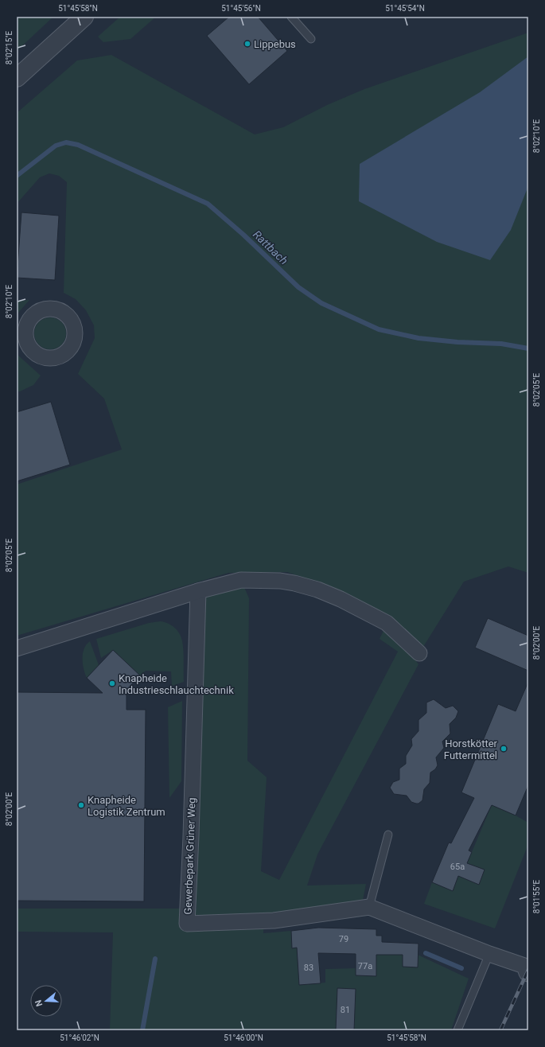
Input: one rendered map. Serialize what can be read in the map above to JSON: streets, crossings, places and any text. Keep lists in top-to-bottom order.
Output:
{
  "streets": {
    "street": ["Gewerbepark Grüner Weg"]
  },
  "water": ["Rattbach"],
  "places": [
    "Lippebus",
    "Knapheide Industrieschlauchtechnik",
    "Horstkötter Futtermittel",
    "Knapheide Logistik Zentrum"
  ],
  "house_numbers": [
    "65a",
    "79",
    "77a",
    "83",
    "81"
  ],
  "north": "left",
  "coordinates": [
    "51°45'58\"N",
    "51°45'56\"N",
    "51°45'54\"N",
    "8°02'15\"E",
    "8°02'10\"E",
    "8°02'05\"E",
    "8°02'00\"E",
    "8°01'55\"E",
    "51°46'02\"N",
    "51°46'00\"N"
  ]
}
